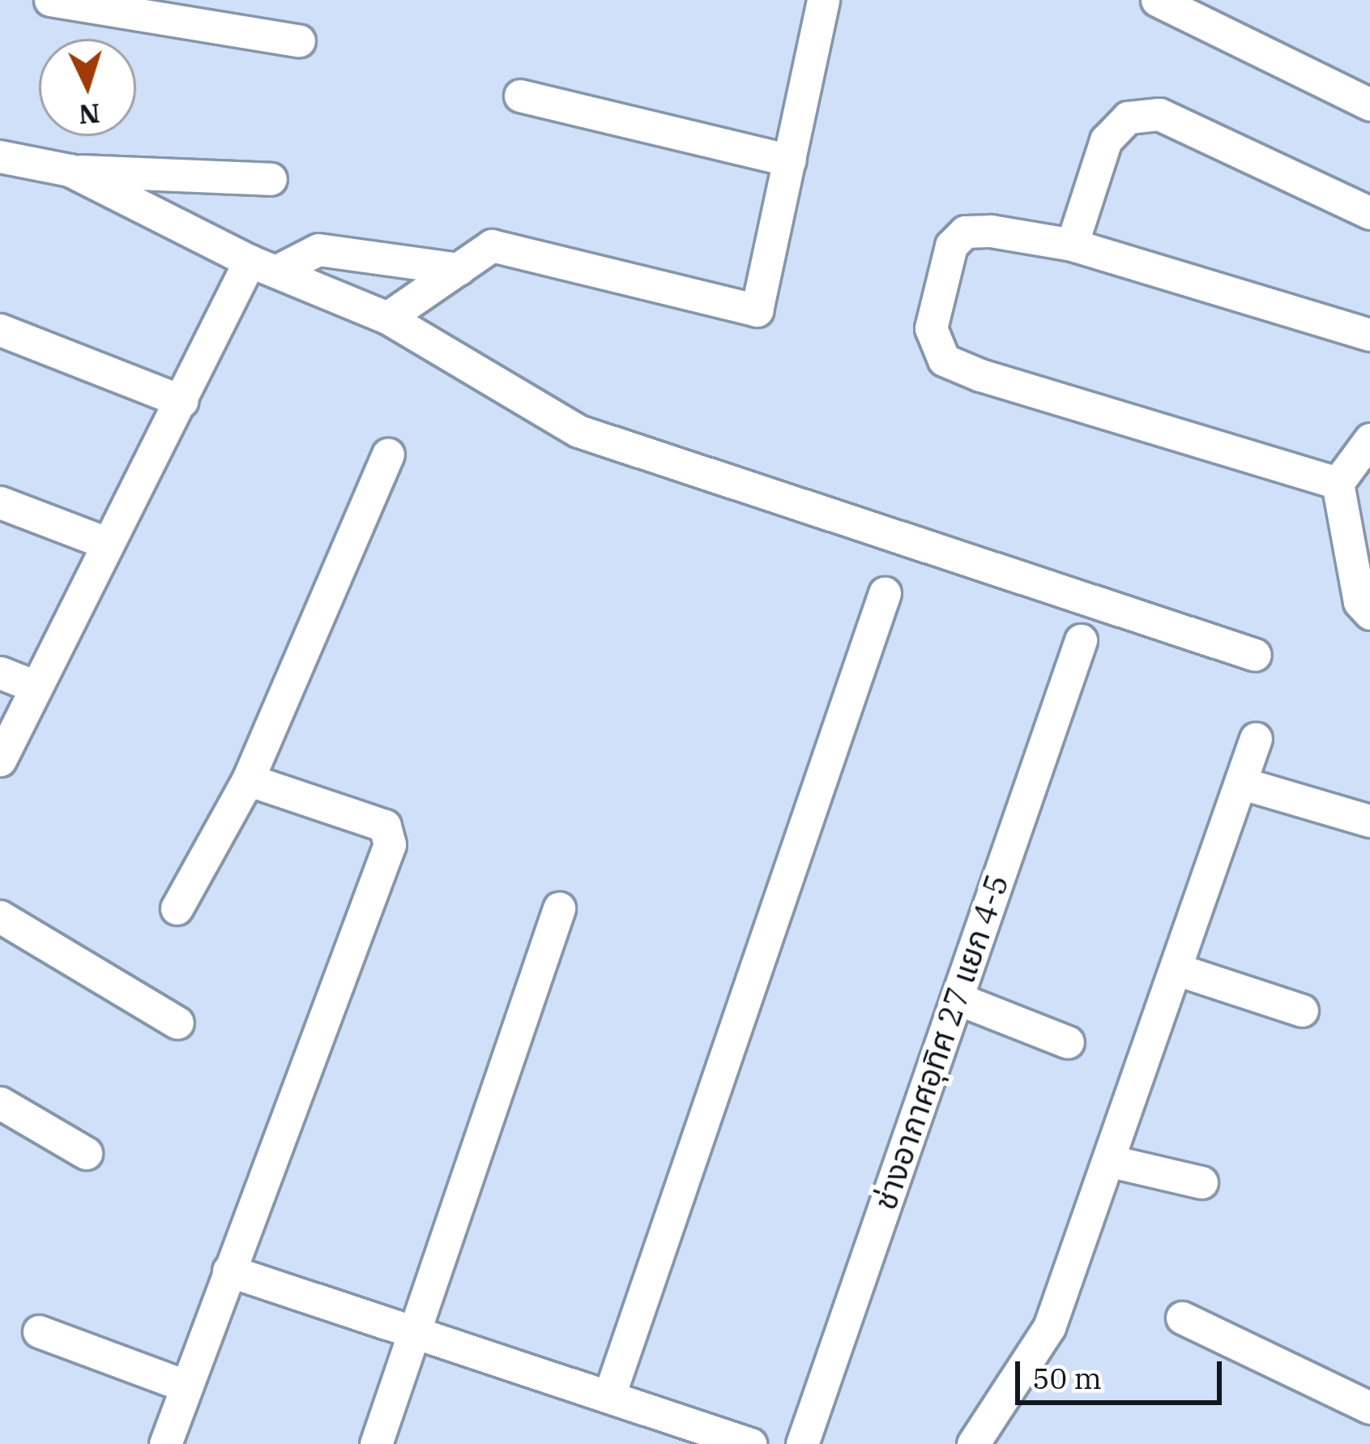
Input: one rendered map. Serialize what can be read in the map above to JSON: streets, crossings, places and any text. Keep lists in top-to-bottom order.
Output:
{
  "streets": {
    "street": ["ช่างอากาศอุทิศ 27 แยก 4-5"]
  },
  "scale_bar": "50 m",
  "north": "bottom"
}
